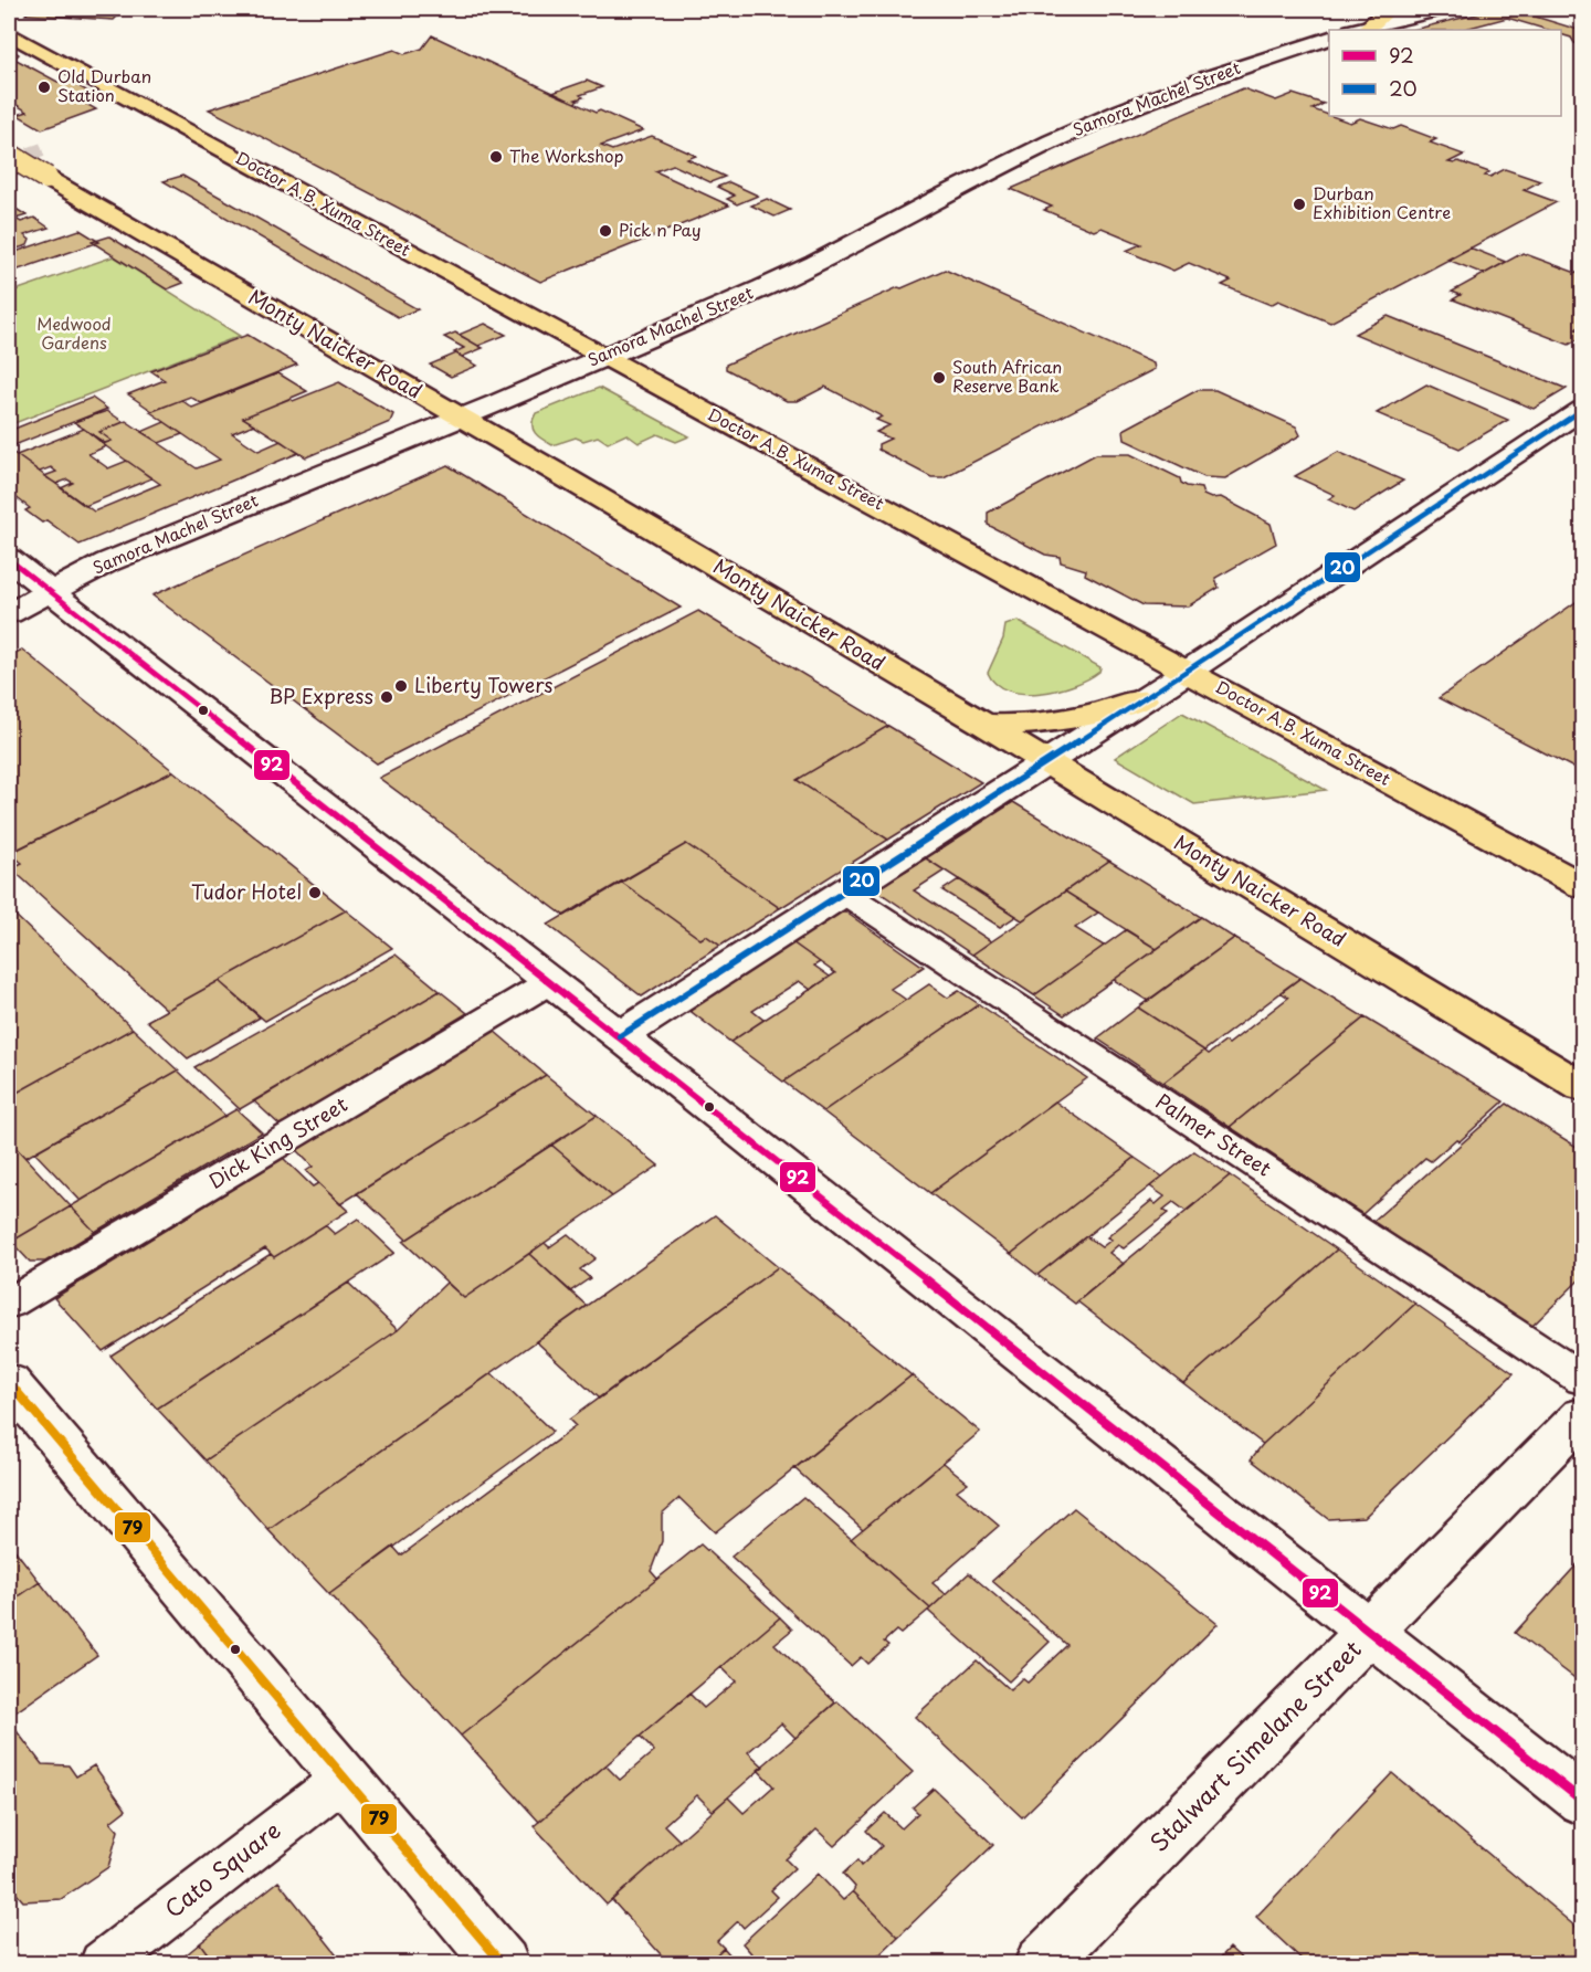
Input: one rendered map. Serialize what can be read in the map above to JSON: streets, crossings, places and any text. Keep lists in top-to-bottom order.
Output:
{
  "streets": {
    "main road": [
      "Samora Machel Street",
      "Doctor A.B. Xuma Street",
      "Monty Naicker Road",
      "Stalwart Simelane Street"
    ],
    "street": ["Palmer Street", "Dick King Street", "Cato Square"]
  },
  "crossings": [
    ["Samora Machel Street", "Doctor A.B. Xuma Street"],
    ["Samora Machel Street", "Monty Naicker Road"]
  ],
  "parks": ["Medwood Gardens"],
  "places": [
    "Old Durban Station",
    "The Workshop",
    "Durban Exhibition Centre",
    "Pick n Pay",
    "South African Reserve Bank",
    "Liberty Towers",
    "BP Express",
    "Tudor Hotel"
  ],
  "lines": ["transit line 20", "transit line 92", "transit line 79"],
  "legend": ["92", "20"]
}
